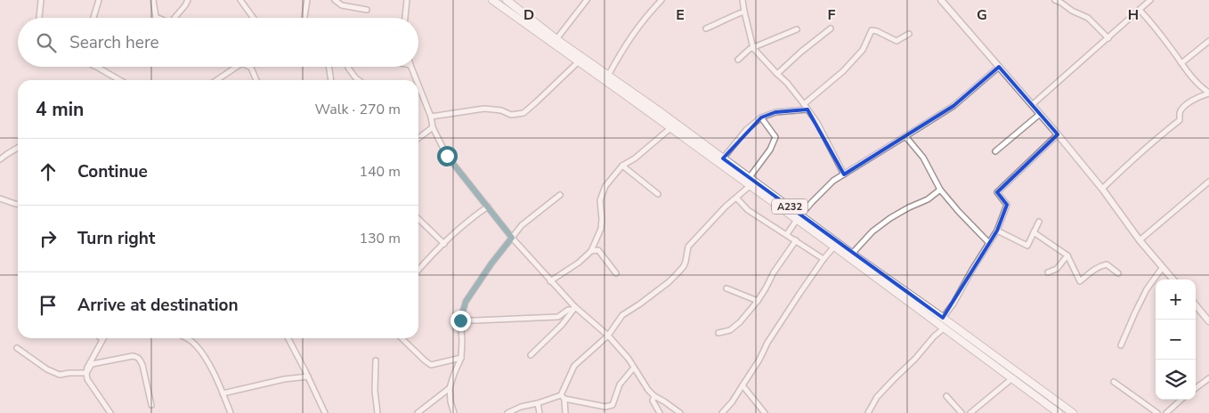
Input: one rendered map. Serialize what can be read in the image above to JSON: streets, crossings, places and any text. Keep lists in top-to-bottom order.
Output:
{
  "streets": {
    "highway": ["A232"]
  },
  "page": {
    "search": "Search here",
    "heading": ["4 min", "Walk · 270 m"],
    "list": [
      ["Continue", "140 m"],
      ["Turn right", "130 m"],
      "Arrive at destination"
    ],
    "map_buttons": ["+", "−"]
  },
  "grid": {
    "columns": [
      "D",
      "E",
      "F",
      "G",
      "H"
    ]
  }
}
